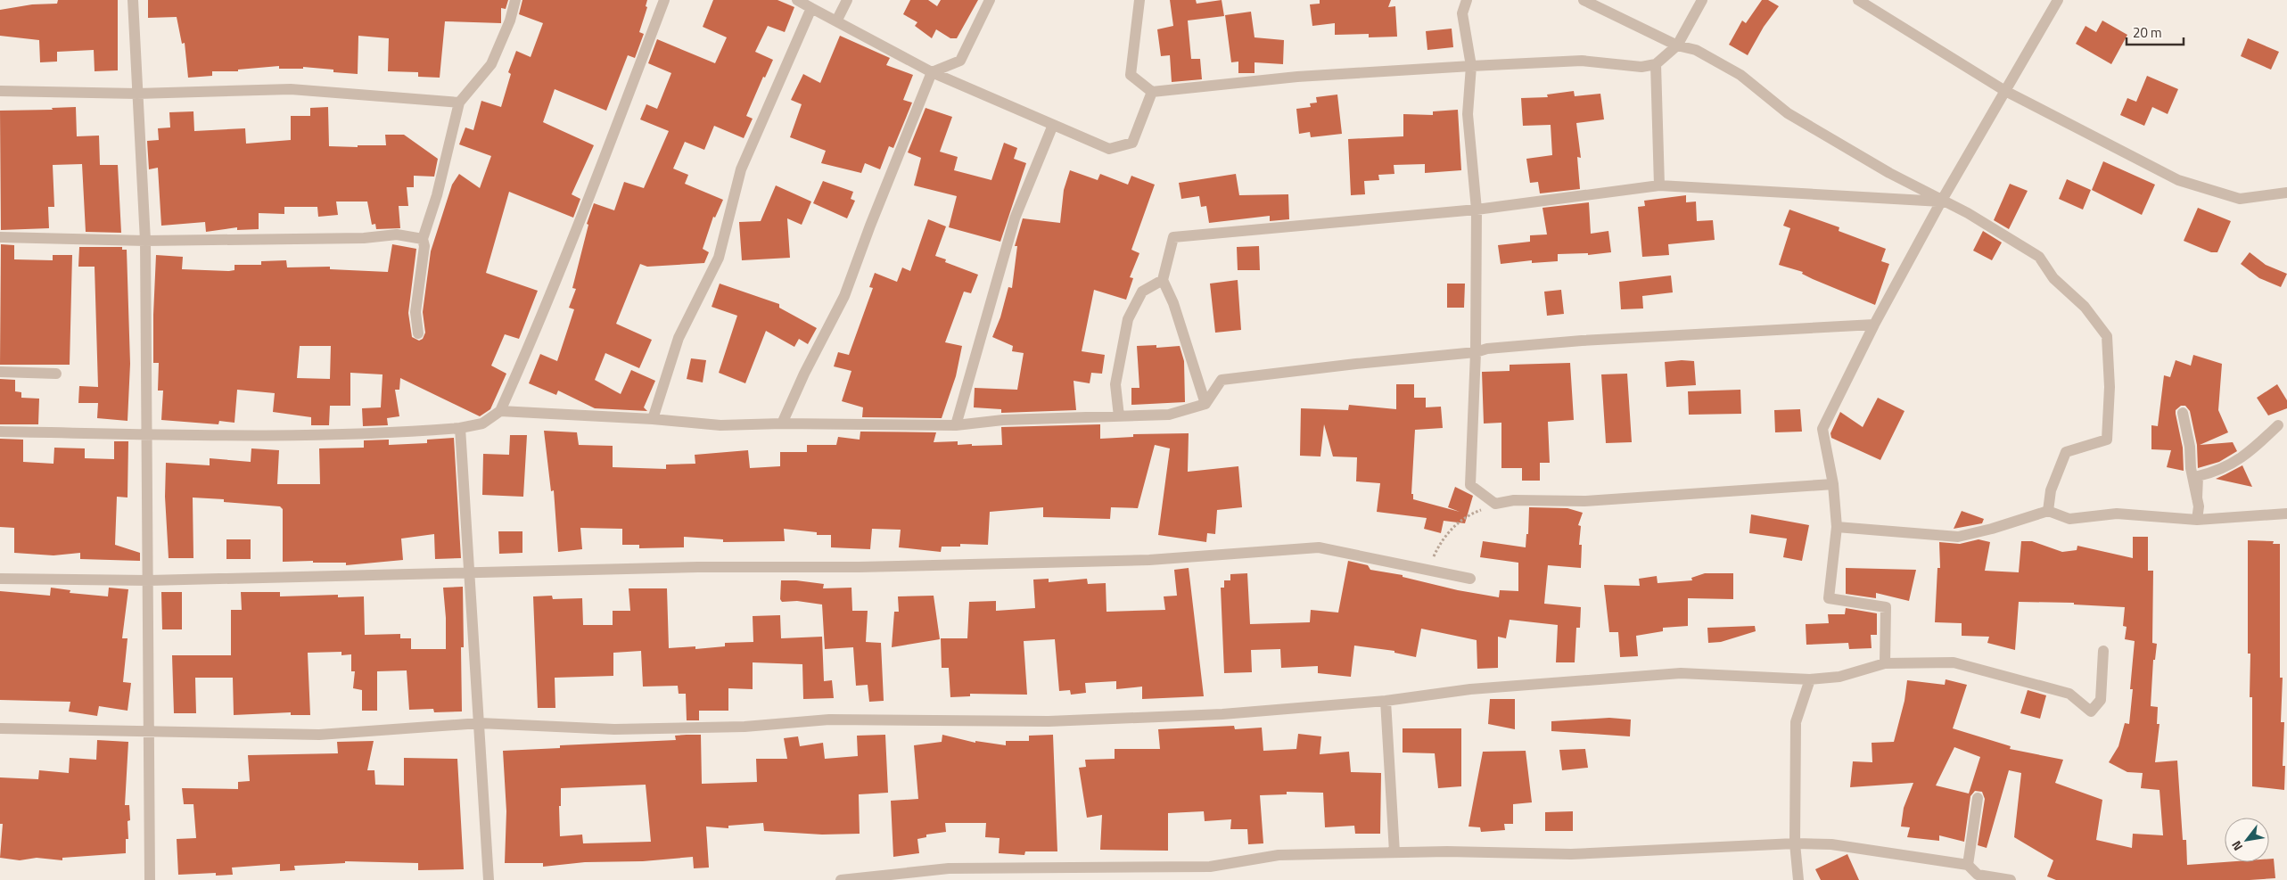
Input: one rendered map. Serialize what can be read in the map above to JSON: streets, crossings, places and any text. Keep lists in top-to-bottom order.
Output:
{
  "scale_bar": "20 m",
  "north": "bottom left"
}
